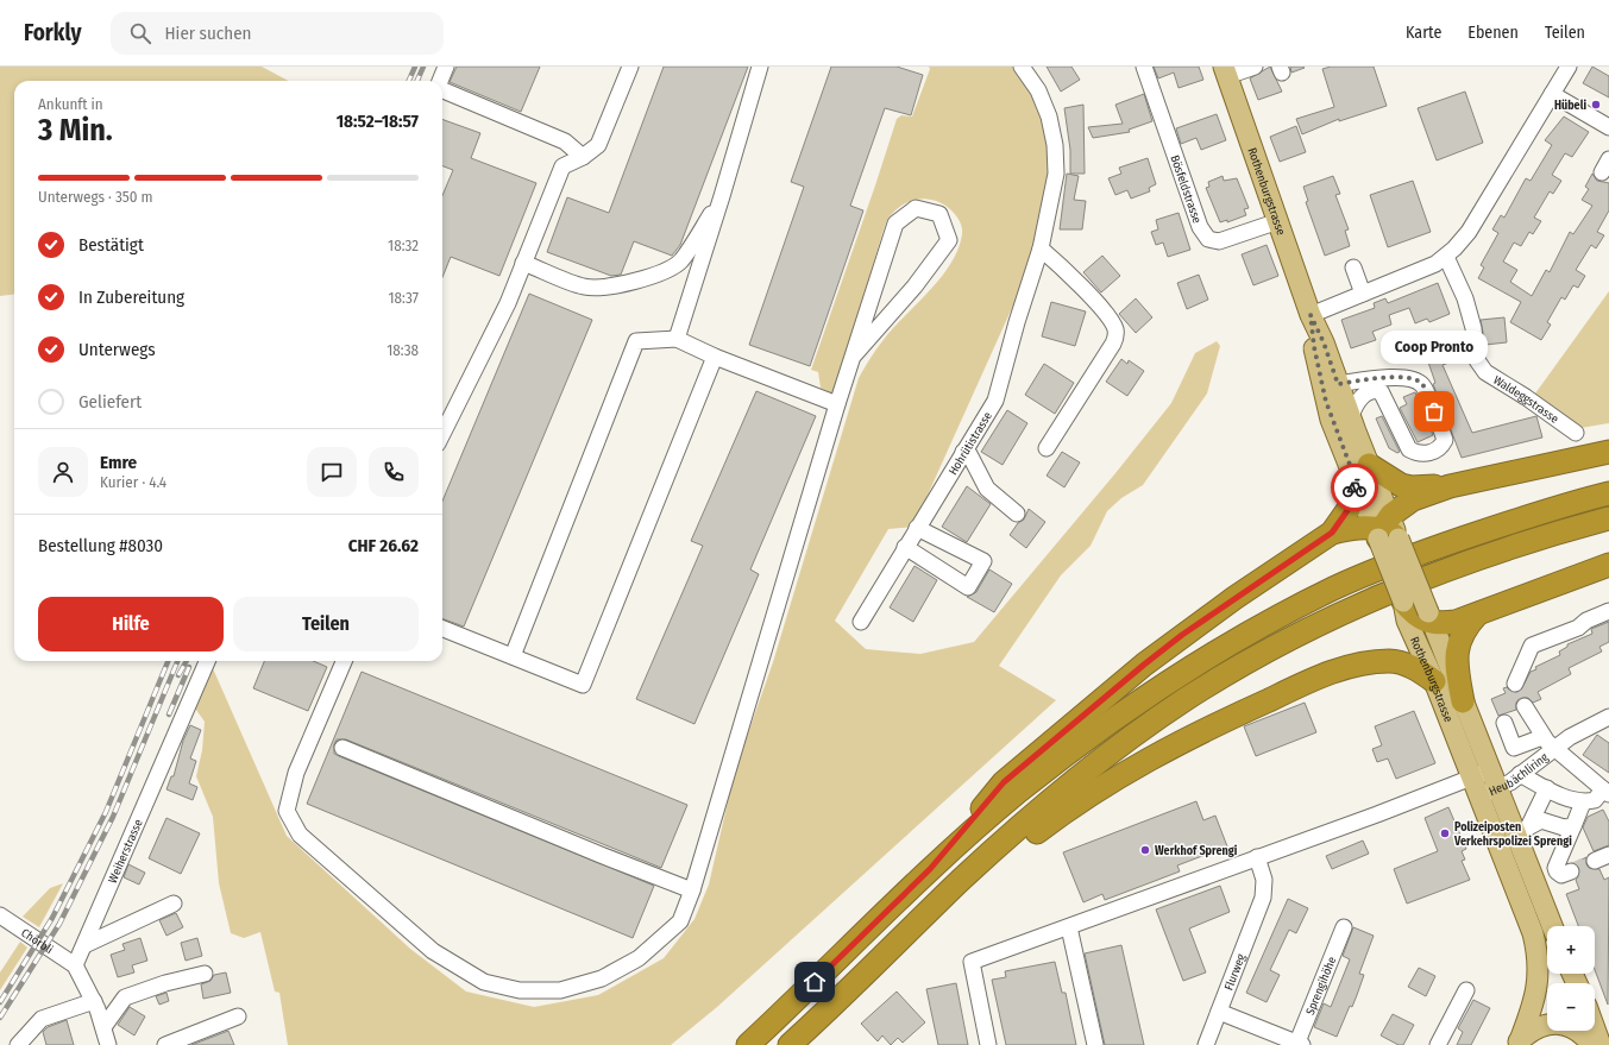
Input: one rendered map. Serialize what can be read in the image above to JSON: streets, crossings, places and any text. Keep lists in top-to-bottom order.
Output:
{
  "streets": {
    "main road": ["Rothenburgstrasse"],
    "street": [
      "Bösfeldstrasse",
      "Waldeggstrasse",
      "Hohrütistrasse",
      "Heubächliring",
      "Weiherstrasse",
      "Chörbli",
      "Flurweg",
      "Sprengihöhe"
    ]
  },
  "crossings": [
    ["Bösfeldstrasse", "Rothenburgstrasse"],
    ["Rothenburgstrasse", "Heubächliring"],
    ["Heubächliring", "Flurweg"],
    ["Weiherstrasse", "Chörbli"],
    ["Flurweg", "Sprengihöhe"]
  ],
  "places": [
    "Hübeli",
    "Coop Pronto",
    "Polizeiposten Verkehrspolizei Sprengi",
    "Werkhof Sprengi"
  ],
  "page": {
    "header": "Forkly",
    "search": "Hier suchen",
    "nav": ["Karte", "Ebenen", "Teilen"],
    "heading": ["3 Min.", "Ankunft in", "18:52–18:57"],
    "panel": [
      "Emre",
      "Kurier · 4.4",
      "Bestellung #8030",
      "CHF 26.62"
    ],
    "bar": "Unterwegs · 350 m",
    "list": [
      ["Bestätigt", "18:32"],
      ["In Zubereitung", "18:37"],
      ["Unterwegs", "18:38"],
      "Geliefert"
    ],
    "bubble": "Coop Pronto",
    "buttons": ["Hilfe", "Teilen"],
    "map_buttons": ["+", "−"]
  }
}
